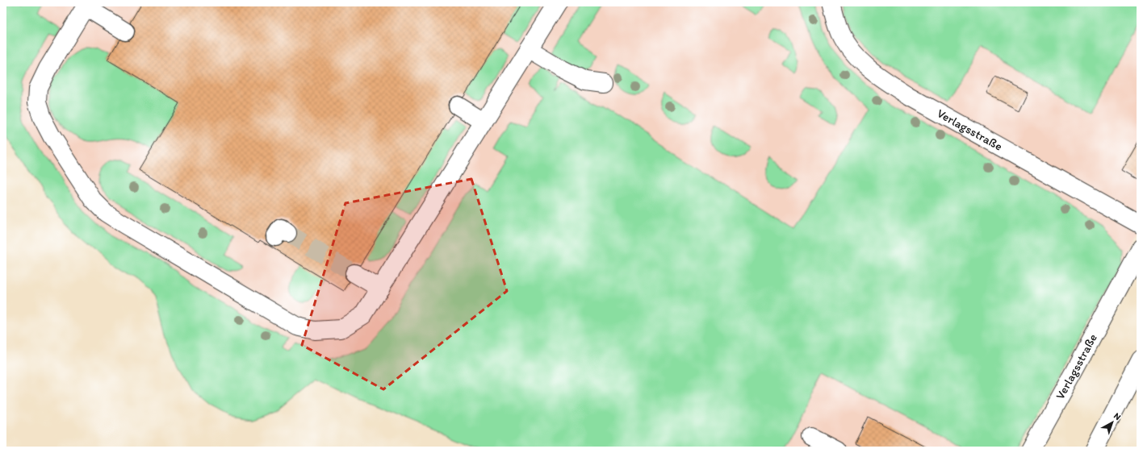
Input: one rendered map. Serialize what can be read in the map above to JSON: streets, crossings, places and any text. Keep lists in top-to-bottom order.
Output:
{
  "streets": {
    "street": ["Verlagsstraße"]
  },
  "north": "top right"
}
